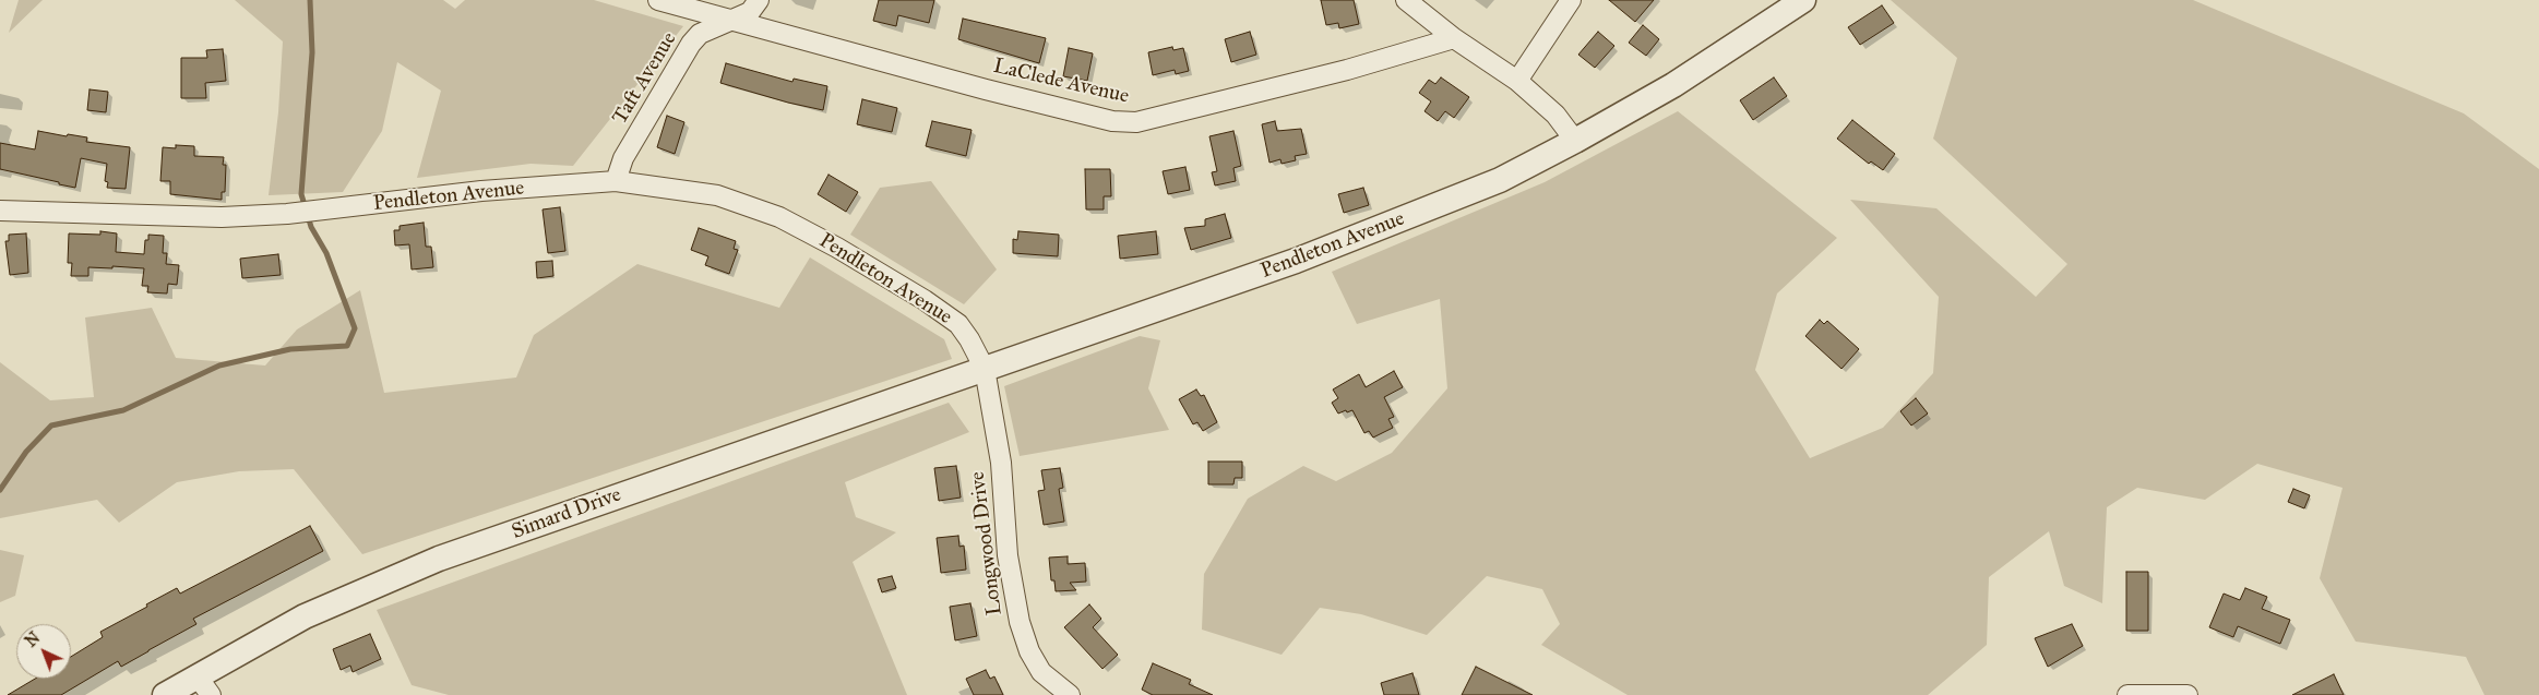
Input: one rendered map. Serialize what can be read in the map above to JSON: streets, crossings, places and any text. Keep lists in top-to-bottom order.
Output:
{
  "streets": {
    "street": [
      "Taft Avenue",
      "LaClede Avenue",
      "Pendleton Avenue",
      "Simard Drive",
      "Longwood Drive"
    ]
  },
  "crossings": [
    ["Taft Avenue", "LaClede Avenue"],
    ["Taft Avenue", "Pendleton Avenue"],
    ["Pendleton Avenue", "Simard Drive"],
    ["Pendleton Avenue", "Longwood Drive"],
    ["Simard Drive", "Longwood Drive"]
  ],
  "north": "top left"
}
